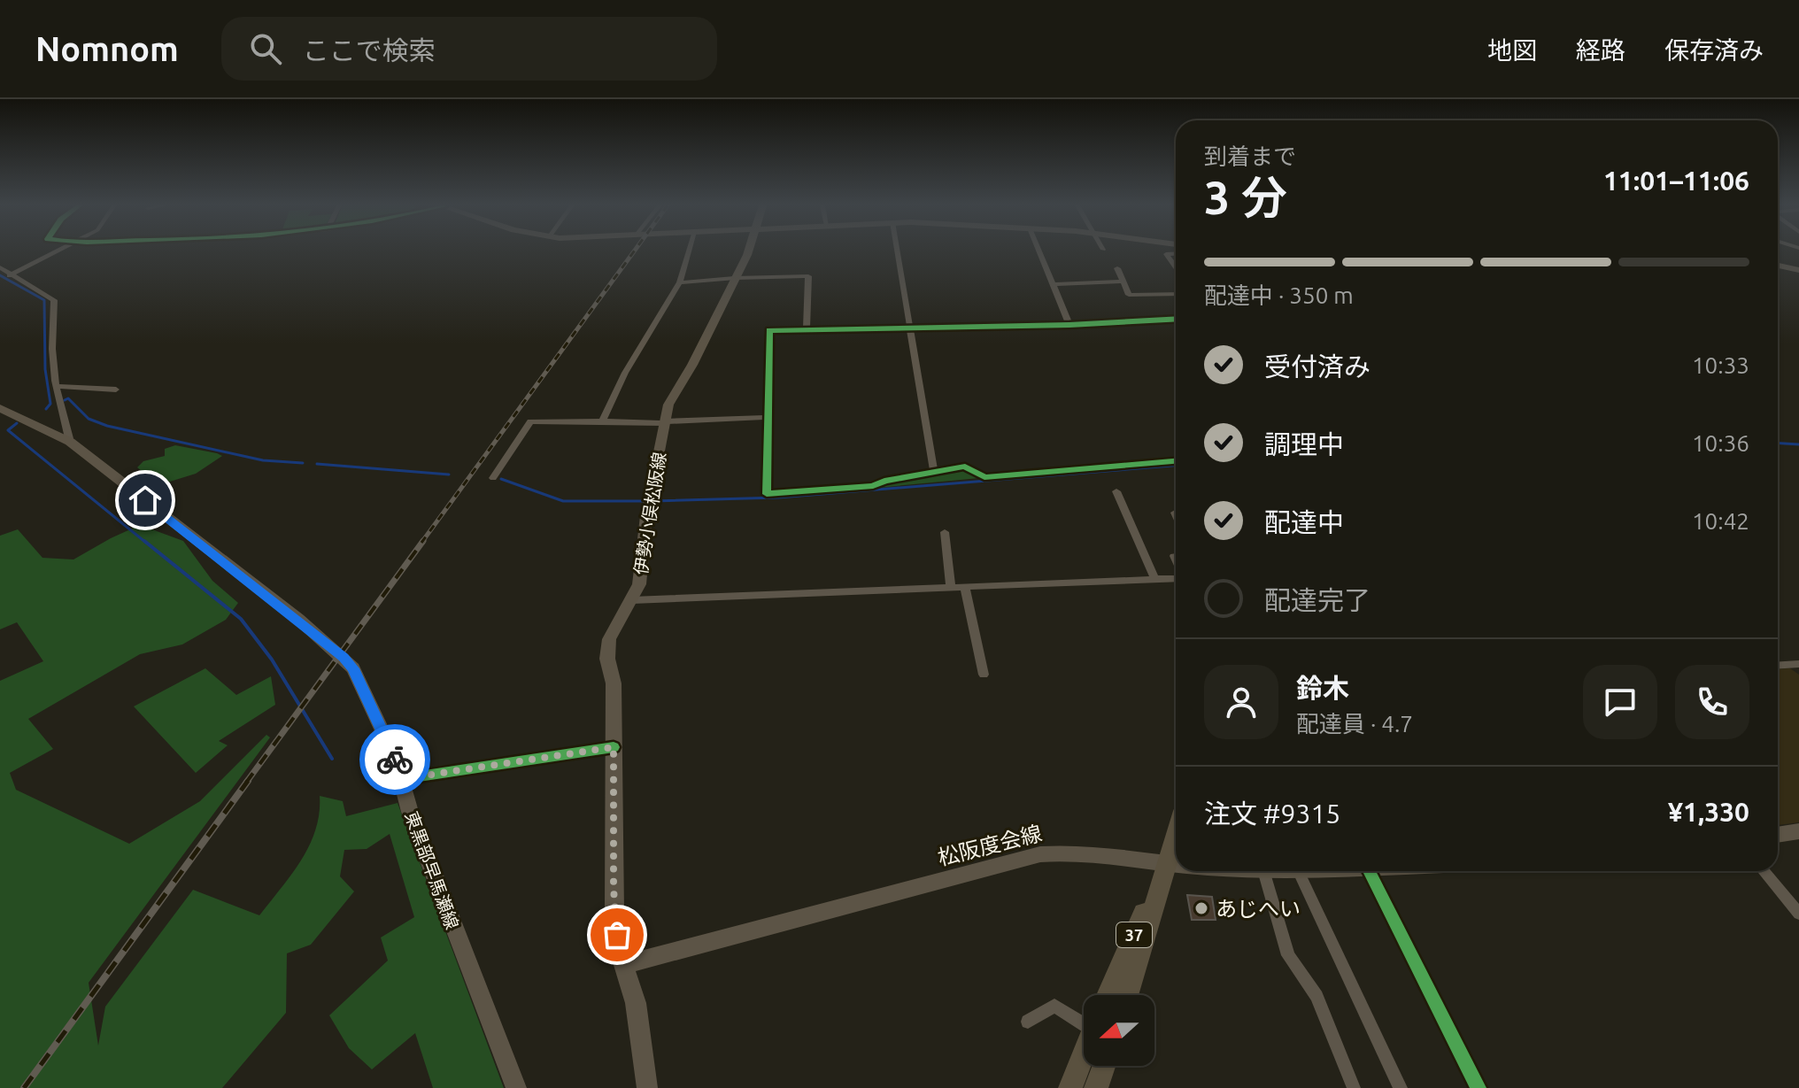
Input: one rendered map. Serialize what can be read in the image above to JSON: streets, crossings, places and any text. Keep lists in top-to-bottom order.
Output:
{
  "streets": {
    "main road": [
      "伊勢小俣松阪線",
      "松阪度会線",
      "東黒部早馬瀬線",
      "37"
    ]
  },
  "crossings": [
    ["伊勢小俣松阪線", "松阪度会線"],
    ["松阪度会線", "37"]
  ],
  "places": ["あじへい"],
  "north": "left",
  "page": {
    "header": "Nomnom",
    "search": "ここで検索",
    "nav": ["地図", "経路", "保存済み"],
    "heading": ["3 分", "到着まで", "11:01–11:06"],
    "panel": [
      "鈴木",
      "配達員 · 4.7",
      "注文 #9315",
      "¥1,330"
    ],
    "bar": "配達中 · 350 m",
    "list": [
      ["受付済み", "10:33"],
      ["調理中", "10:36"],
      ["配達中", "10:42"],
      "配達完了"
    ]
  }
}
